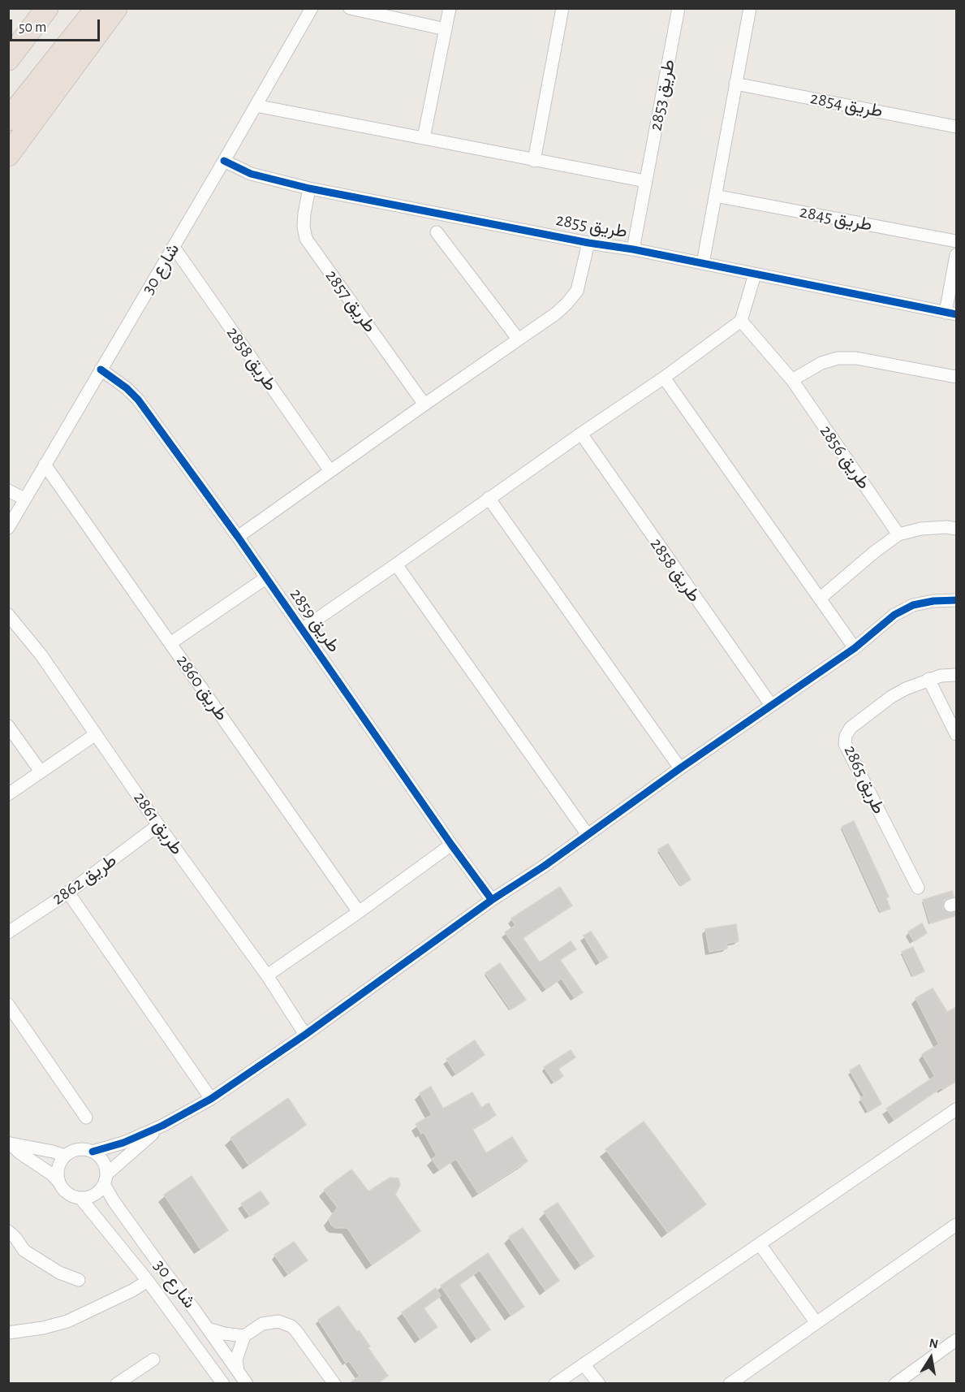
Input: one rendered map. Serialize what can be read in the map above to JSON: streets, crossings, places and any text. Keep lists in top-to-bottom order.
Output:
{
  "streets": {
    "street": [
      "طريق 2853",
      "طريق 2854",
      "طريق 2845",
      "طريق 2855",
      "شارع 30",
      "طريق 2857",
      "طريق 2858",
      "طريق 2856",
      "طريق 2859",
      "طريق 2860",
      "طريق 2865",
      "طريق 2861",
      "طريق 2862"
    ]
  },
  "crossings": [
    ["طريق 2853", "طريق 2855"],
    ["طريق 2855", "شارع 30"],
    ["طريق 2855", "طريق 2857"],
    ["شارع 30", "طريق 2858"],
    ["شارع 30", "طريق 2859"],
    ["شارع 30", "طريق 2860"],
    ["طريق 2861", "طريق 2862"]
  ],
  "scale_bar": "50 m",
  "north": "top"
}
